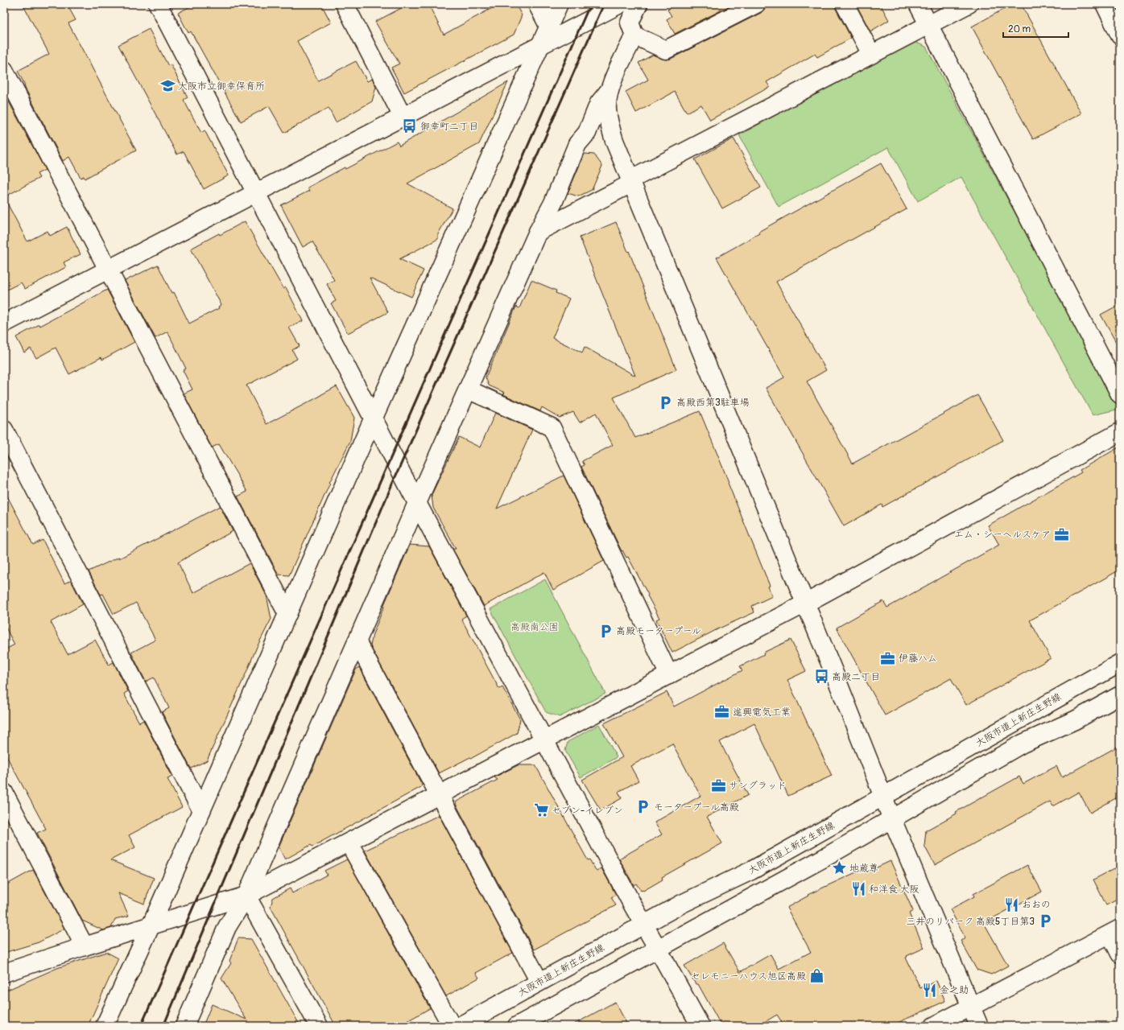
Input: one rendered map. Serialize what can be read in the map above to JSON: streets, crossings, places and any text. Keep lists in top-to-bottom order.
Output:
{
  "streets": {
    "street": ["大阪市道上新庄生野線"]
  },
  "parks": ["高殿南公園"],
  "places": {
    "school or university": ["大阪市立御幸保育所"],
    "bus stop": ["御幸町二丁目", "高殿二丁目"],
    "parking": [
      "高殿西第3駐車場",
      "高殿モータープール",
      "モータープール高殿",
      "三井のリパーク 高殿5丁目第3"
    ],
    "office": [
      "エム・シーヘルスケア",
      "伊藤ハム",
      "進興電気工業",
      "サングラッド"
    ],
    "supermarket": ["セブン-イレブン"],
    "place": ["地蔵尊"],
    "restaurant": ["和洋食 大阪", "おおの", "金之助"],
    "shop": ["セレモニーハウス旭区高殿"]
  },
  "scale_bar": "20 m"
}
